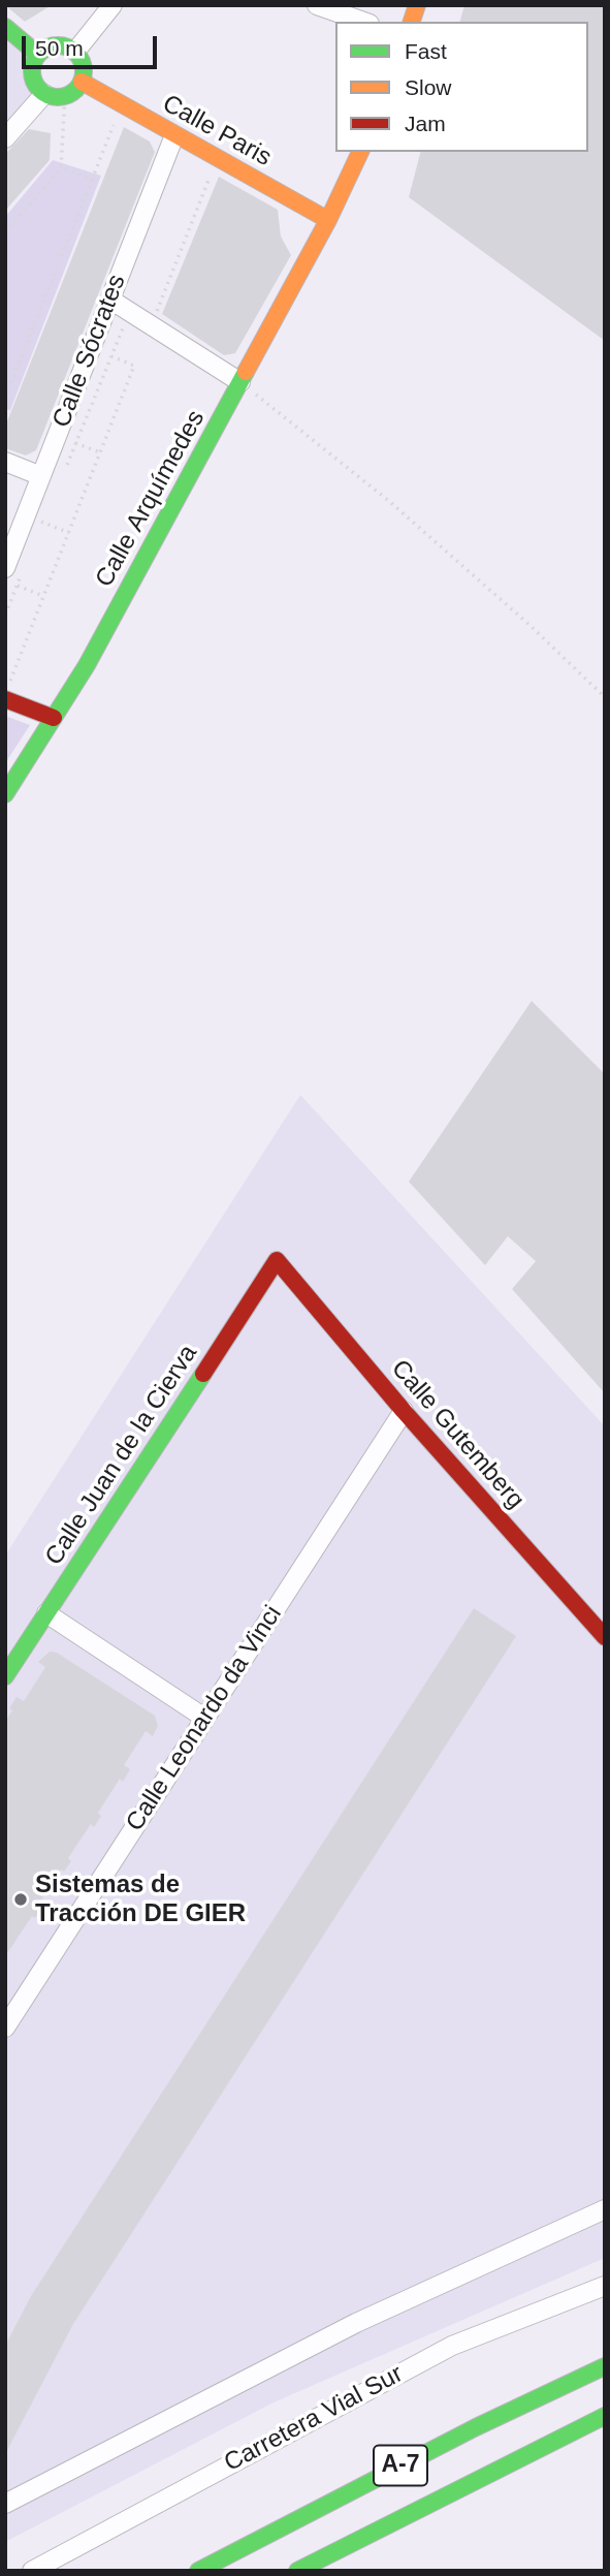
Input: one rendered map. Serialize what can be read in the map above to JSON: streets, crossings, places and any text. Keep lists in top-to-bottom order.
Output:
{
  "streets": {
    "main road": [
      "Calle Paris",
      "Calle Arquímedes",
      "Calle Gutemberg",
      "Calle Juan de la Cierva",
      "A-7"
    ],
    "street": ["Calle Sócrates", "Calle Leonardo da Vinci", "Carretera Vial Sur"]
  },
  "crossings": [
    ["Calle Paris", "Calle Sócrates"],
    ["Calle Paris", "Calle Arquímedes"],
    ["Calle Gutemberg", "Calle Juan de la Cierva"],
    ["Calle Gutemberg", "Calle Leonardo da Vinci"]
  ],
  "places": ["Sistemas de Tracción DE GIER"],
  "legend": ["Fast", "Slow", "Jam"],
  "scale_bar": "50 m"
}
